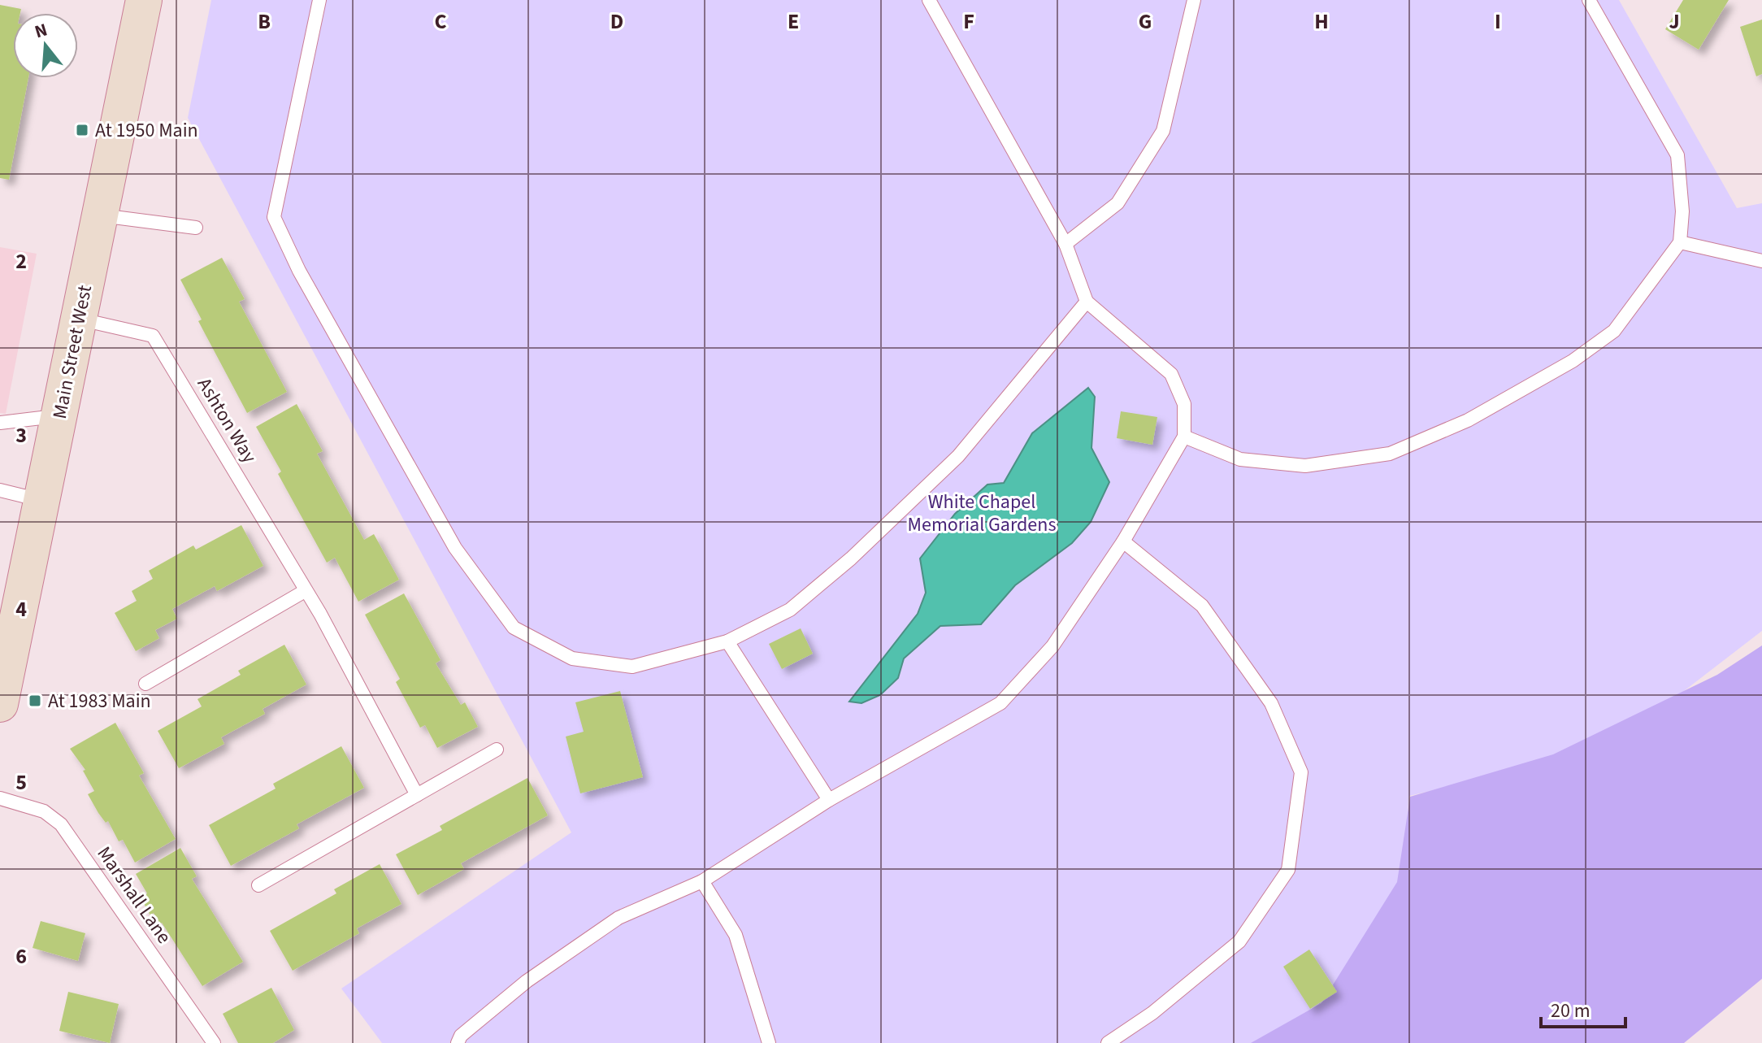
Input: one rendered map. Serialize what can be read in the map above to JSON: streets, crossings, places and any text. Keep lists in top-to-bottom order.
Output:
{
  "streets": {
    "main road": ["Main Street West"],
    "lane": ["Ashton Way", "Marshall Lane"]
  },
  "crossings": [
    ["Main Street West", "Ashton Way"]
  ],
  "parks": ["White Chapel Memorial Gardens"],
  "places": {
    "transit": ["At 1950 Main", "At 1983 Main"]
  },
  "scale_bar": "20 m",
  "north": "top",
  "grid": {
    "columns": [
      "B",
      "C",
      "D",
      "E",
      "F",
      "G",
      "H",
      "I",
      "J"
    ],
    "rows": [
      "2",
      "3",
      "4",
      "5",
      "6"
    ]
  }
}
